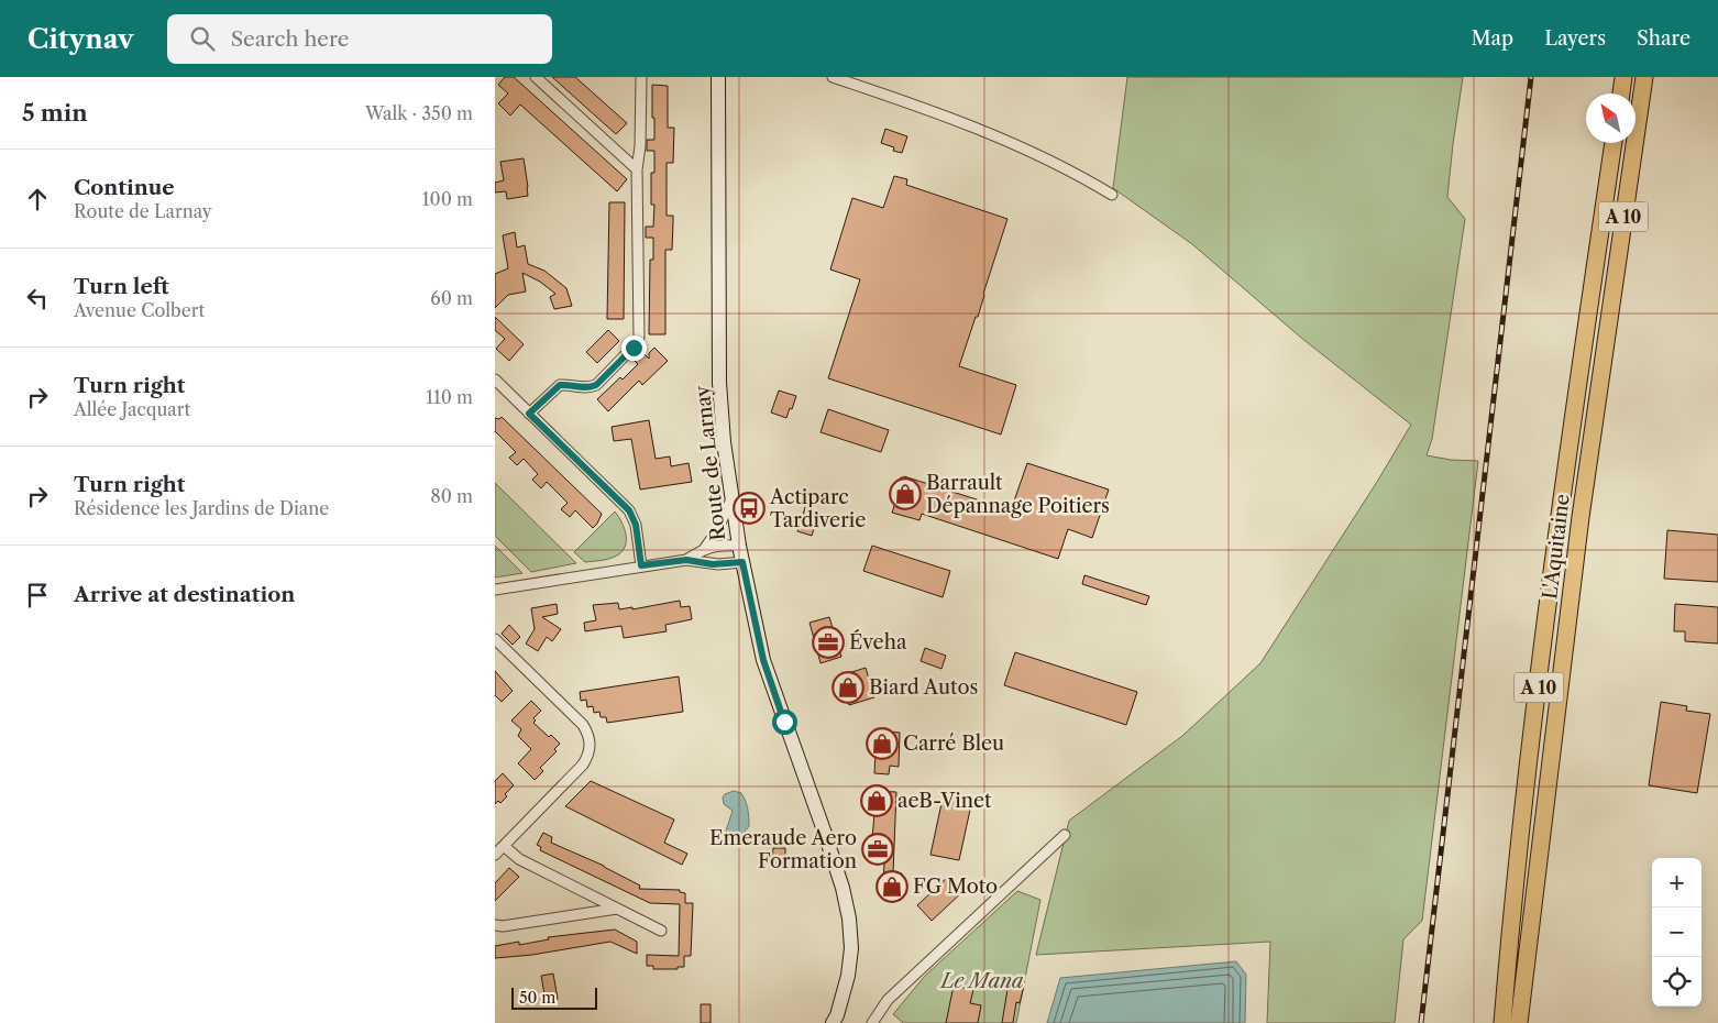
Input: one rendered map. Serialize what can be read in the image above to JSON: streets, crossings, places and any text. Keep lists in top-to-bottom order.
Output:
{
  "streets": {
    "highway": ["A 10", "L'Aquitaine"],
    "street": ["Route de Larnay"]
  },
  "parks": ["Le Mana"],
  "places": {
    "shop": [
      "Barrault Dépannage Poitiers",
      "Biard Autos",
      "Carré Bleu",
      "aeB-Vinet",
      "FG Moto"
    ],
    "bus stop": ["Actiparc Tardiverie"],
    "office": ["Éveha", "Emeraude Aero Formation"]
  },
  "scale_bar": "50 m",
  "north": "top left",
  "page": {
    "header": "Citynav",
    "search": "Search here",
    "nav": ["Map", "Layers", "Share"],
    "heading": ["5 min", "Walk · 350 m"],
    "list": [
      ["Continue", "Route de Larnay", "100 m"],
      ["Turn left", "Avenue Colbert", "60 m"],
      ["Turn right", "Allée Jacquart", "110 m"],
      ["Turn right", "Résidence les Jardins de Diane", "80 m"],
      "Arrive at destination"
    ],
    "map_buttons": ["+", "−"],
    "scale": "50 m"
  }
}
